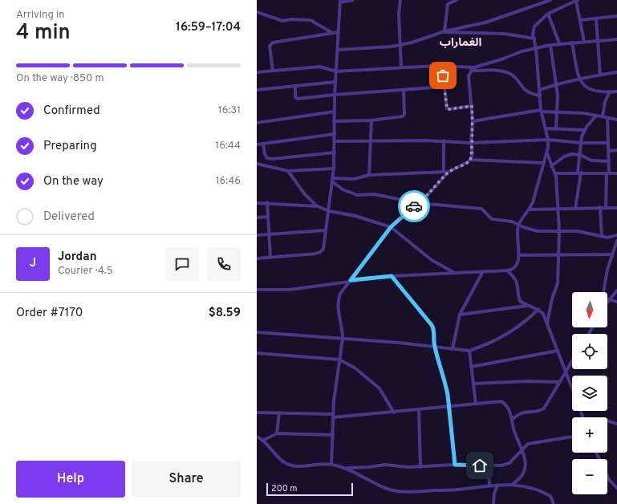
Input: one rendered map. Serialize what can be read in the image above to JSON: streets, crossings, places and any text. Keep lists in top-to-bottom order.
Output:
{
  "districts": ["الغماراب"],
  "scale_bar": "200 m",
  "north": "bottom",
  "page": {
    "heading": ["4 min", "Arriving in", "16:59–17:04"],
    "panel": [
      "Jordan",
      "Courier · 4.5",
      "Order #7170",
      "$8.59"
    ],
    "bar": "On the way · 850 m",
    "list": [
      ["Confirmed", "16:31"],
      ["Preparing", "16:44"],
      ["On the way", "16:46"],
      "Delivered"
    ],
    "round": "J",
    "map_buttons": ["+", "−"],
    "buttons": ["Help", "Share"],
    "scale": "200 m"
  }
}
